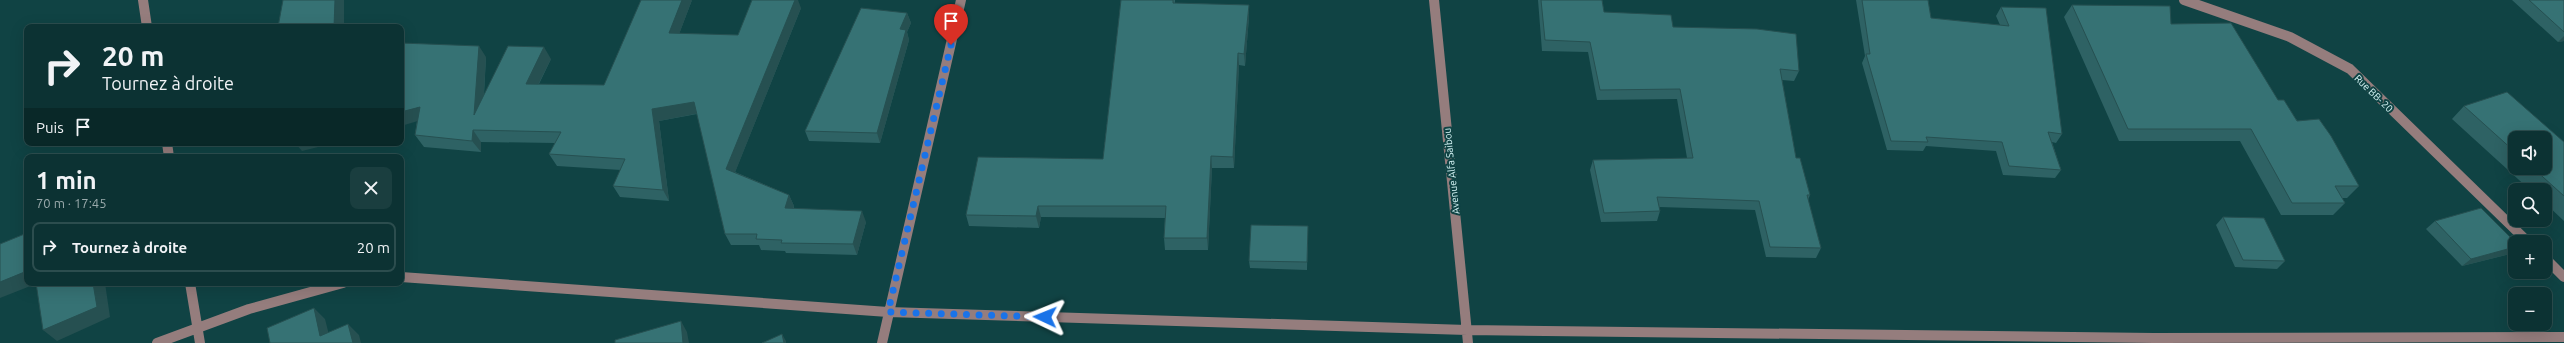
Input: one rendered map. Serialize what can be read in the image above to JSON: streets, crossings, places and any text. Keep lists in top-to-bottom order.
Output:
{
  "streets": {
    "street": ["Rue BB- 20", "Avenue Alfa Saibou"]
  },
  "page": {
    "turn": ["20 m", "Tournez à droite"],
    "then": "Puis",
    "map_buttons": ["+", "−"],
    "heading": ["1 min", "70 m · 17:45"],
    "list": [
      {
        "name": "Tournez à droite",
        "value": "20 m"
      }
    ]
  }
}
